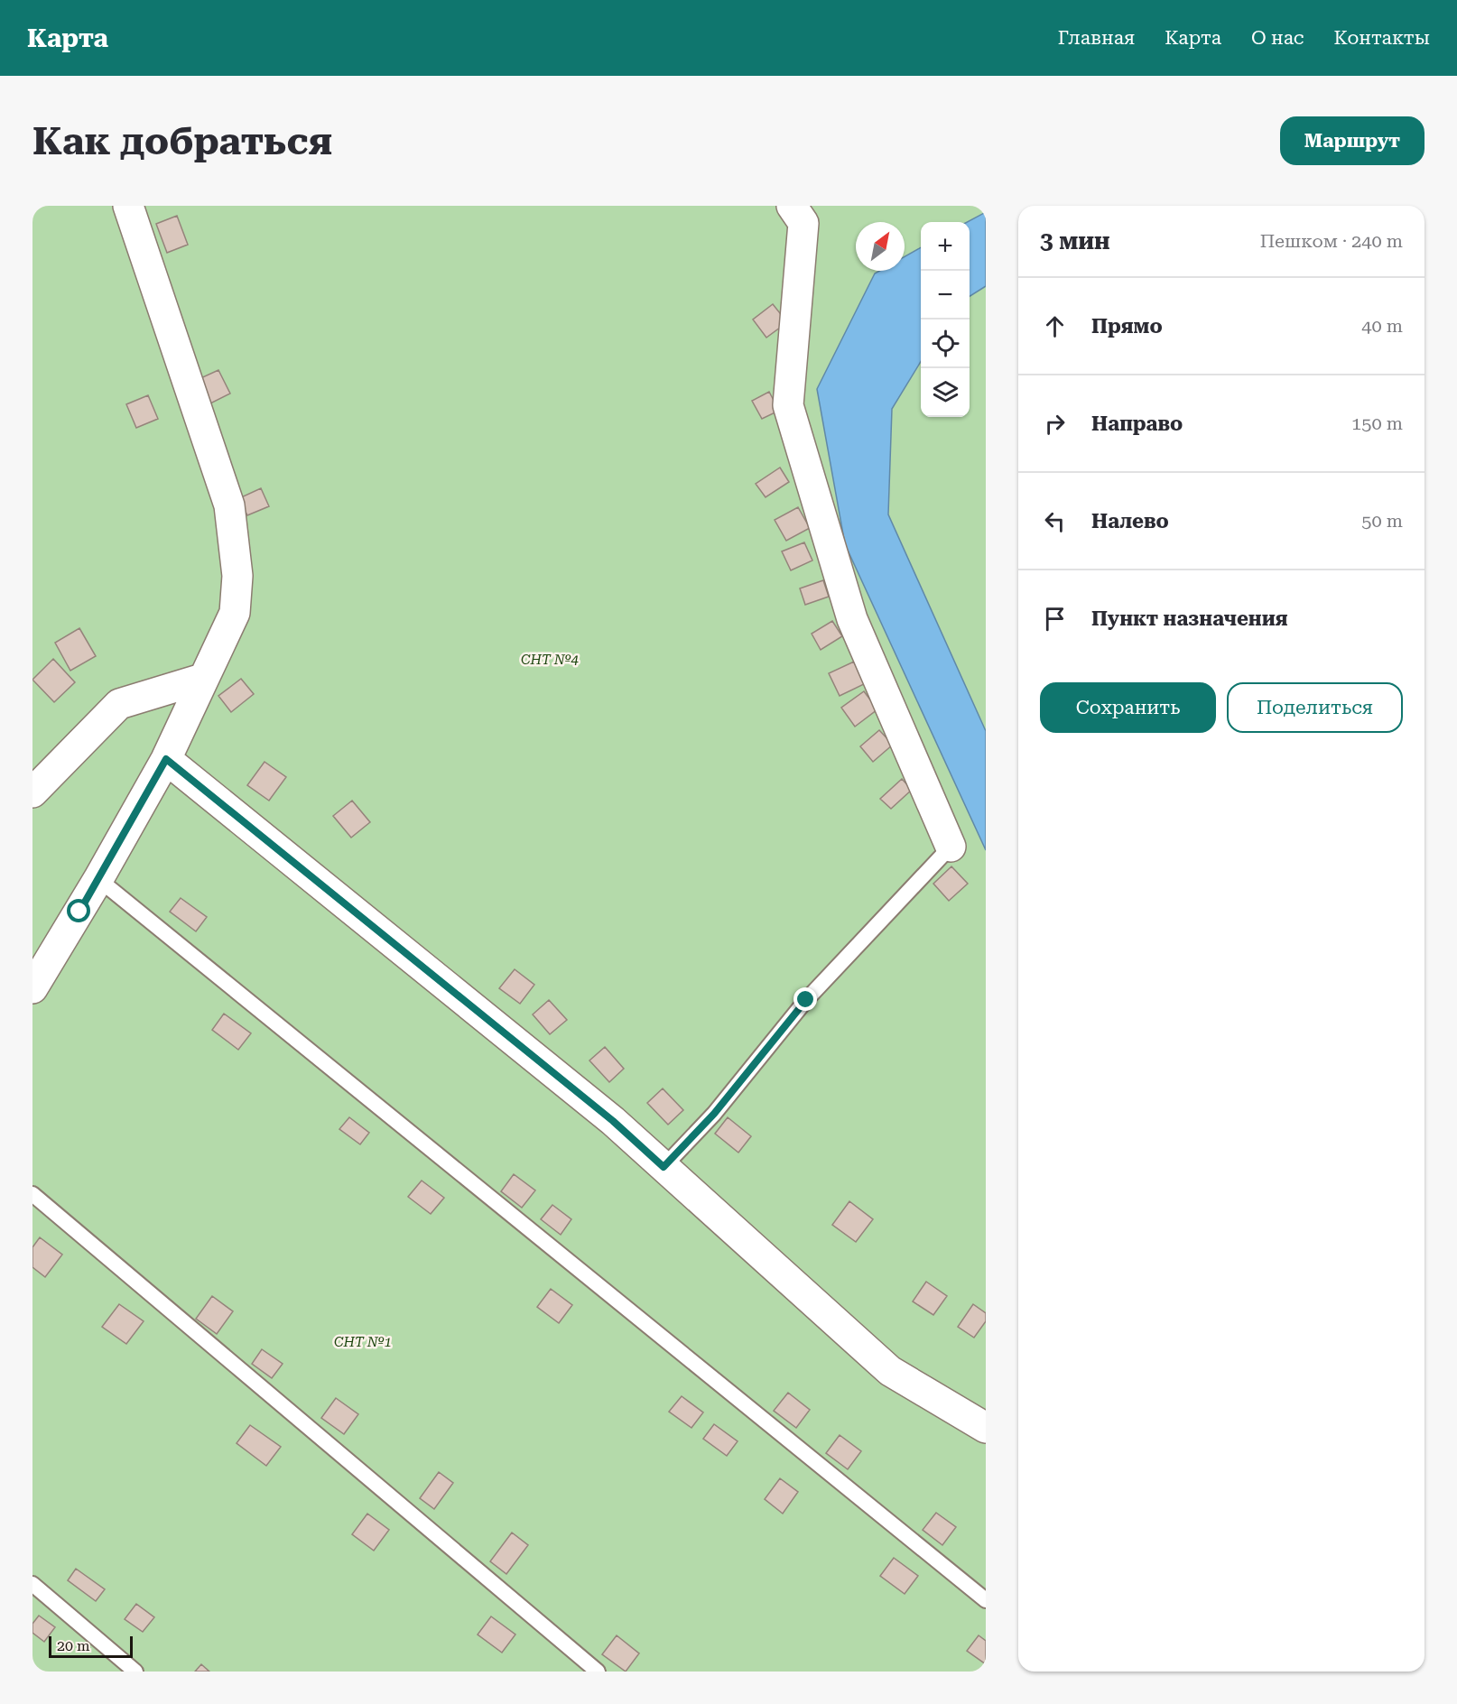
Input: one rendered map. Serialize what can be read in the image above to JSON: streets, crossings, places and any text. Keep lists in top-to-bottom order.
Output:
{
  "parks": ["СНТ №4", "СНТ №1"],
  "scale_bar": "20 m",
  "north": "top right",
  "page": {
    "header": "Карта",
    "nav": [
      "Главная",
      "Карта",
      "О нас",
      "Контакты"
    ],
    "buttons": [
      "Маршрут",
      ["Сохранить", "Поделиться"]
    ],
    "title": "Как добраться",
    "heading": ["3 мин", "Пешком · 240 m"],
    "map_buttons": ["+", "−"],
    "list": [
      ["Прямо", "40 m"],
      ["Направо", "150 m"],
      ["Налево", "50 m"],
      "Пункт назначения"
    ],
    "scale": "20 m"
  }
}
